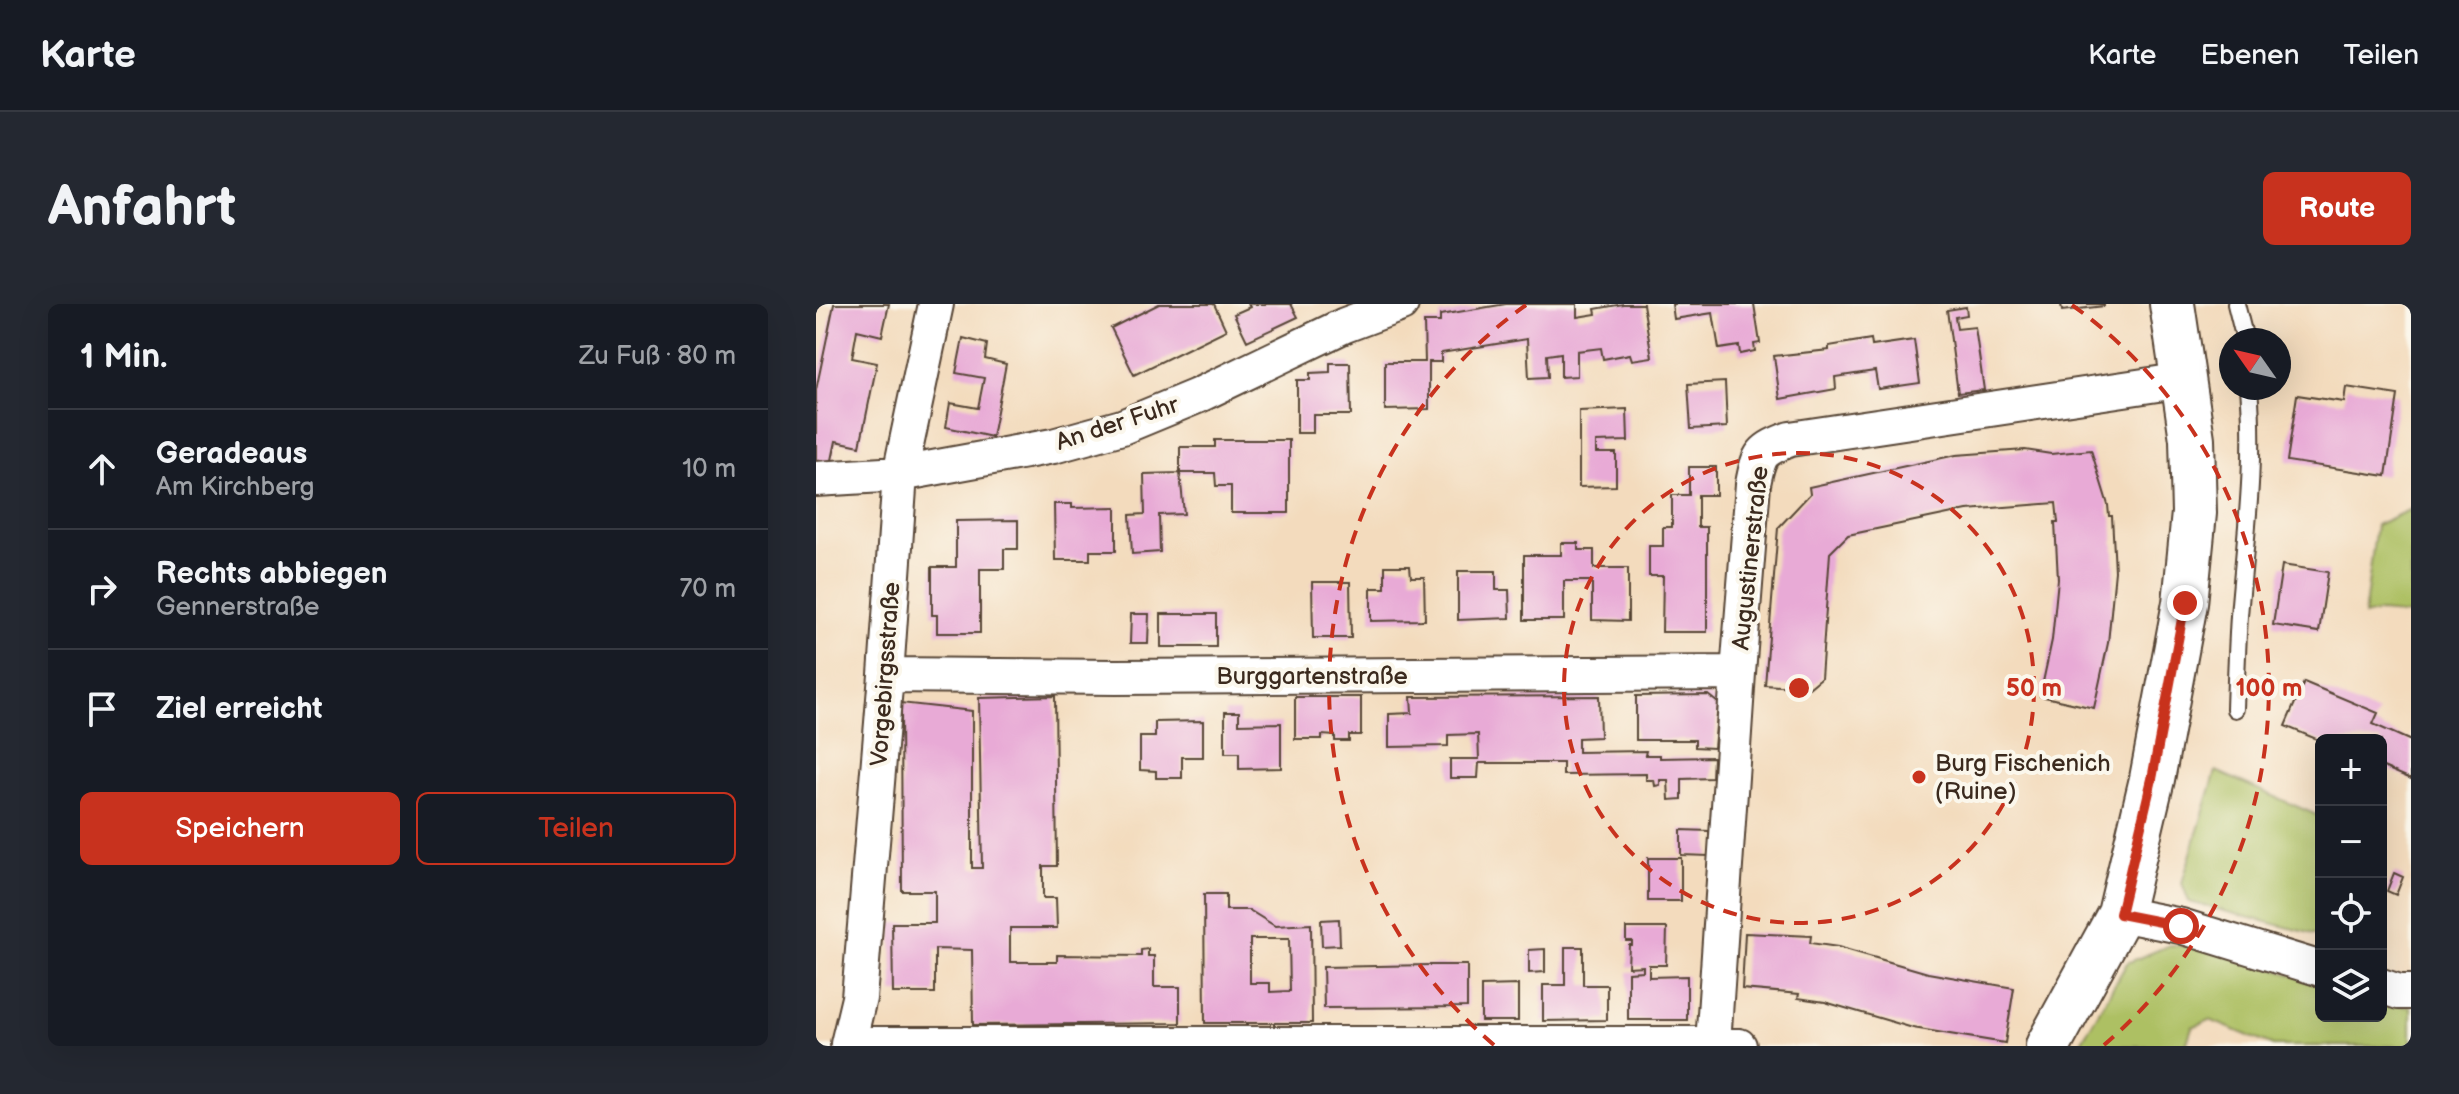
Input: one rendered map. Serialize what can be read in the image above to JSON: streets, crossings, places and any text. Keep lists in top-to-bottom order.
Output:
{
  "streets": {
    "street": [
      "An der Fuhr",
      "Augustinerstraße",
      "Vorgebirgsstraße",
      "Burggartenstraße"
    ]
  },
  "crossings": [
    ["An der Fuhr", "Vorgebirgsstraße"],
    ["Augustinerstraße", "Burggartenstraße"],
    ["Vorgebirgsstraße", "Burggartenstraße"]
  ],
  "places": ["Burg Fischenich (Ruine)"],
  "north": "top left",
  "page": {
    "header": "Karte",
    "nav": ["Karte", "Ebenen", "Teilen"],
    "buttons": [
      "Route",
      ["Speichern", "Teilen"]
    ],
    "title": "Anfahrt",
    "heading": ["1 Min.", "Zu Fuß · 80 m"],
    "list": [
      ["Geradeaus", "Am Kirchberg", "10 m"],
      ["Rechts abbiegen", "Gennerstraße", "70 m"],
      "Ziel erreicht"
    ],
    "map_buttons": ["+", "−"]
  },
  "rings": ["50 m", "100 m"]
}
